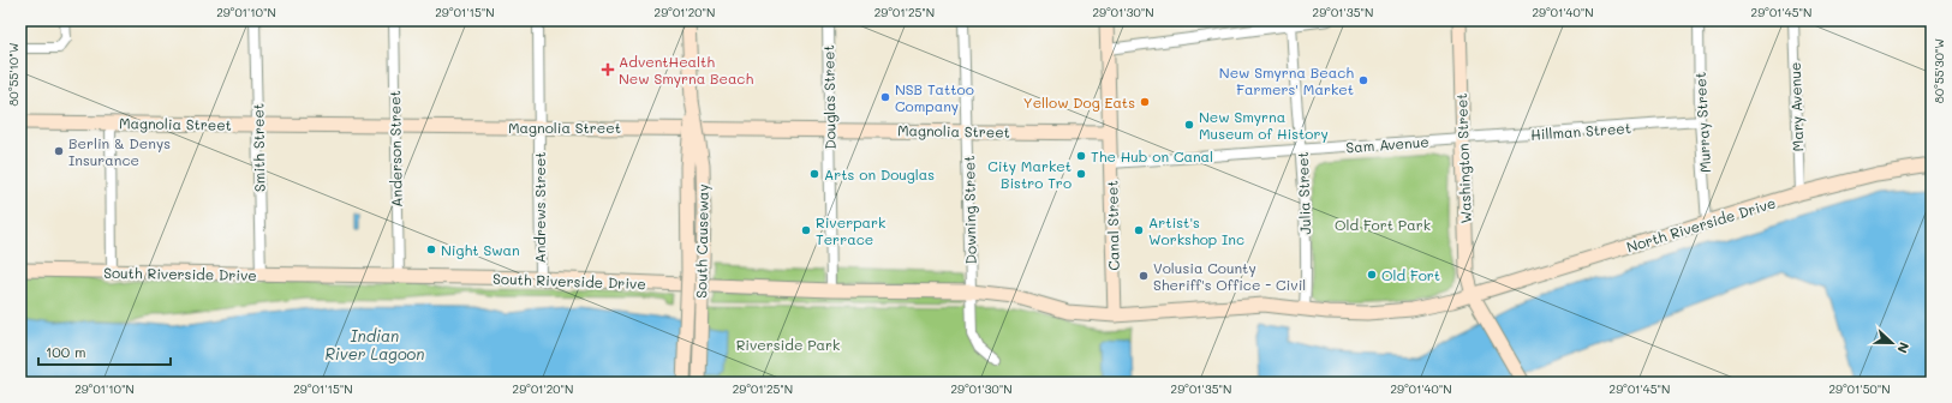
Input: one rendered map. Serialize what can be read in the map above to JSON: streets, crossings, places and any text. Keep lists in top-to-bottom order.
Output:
{
  "streets": {
    "street": [
      "Douglas Street",
      "Mary Avenue",
      "Murray Street",
      "Magnolia Street",
      "Hillman Street",
      "Sam Avenue",
      "Smith Street",
      "Anderson Street",
      "Washington Street",
      "Julia Street",
      "Andrews Street",
      "Downing Street",
      "North Riverside Drive",
      "Canal Street",
      "South Causeway",
      "South Riverside Drive"
    ]
  },
  "crossings": [
    ["Douglas Street", "Magnolia Street"],
    ["Douglas Street", "South Riverside Drive"],
    ["Mary Avenue", "North Riverside Drive"],
    ["Murray Street", "Hillman Street"],
    ["Murray Street", "North Riverside Drive"],
    ["Magnolia Street", "Smith Street"],
    ["Magnolia Street", "Anderson Street"],
    ["Magnolia Street", "Andrews Street"],
    ["Magnolia Street", "Downing Street"],
    ["Magnolia Street", "Canal Street"],
    ["Hillman Street", "Sam Avenue"],
    ["Hillman Street", "Washington Street"],
    ["Sam Avenue", "Washington Street"],
    ["Sam Avenue", "Julia Street"],
    ["Sam Avenue", "Canal Street"],
    ["Smith Street", "South Riverside Drive"],
    ["Anderson Street", "South Riverside Drive"],
    ["Washington Street", "North Riverside Drive"],
    ["Julia Street", "North Riverside Drive"],
    ["Andrews Street", "South Riverside Drive"],
    ["Downing Street", "South Riverside Drive"],
    ["Canal Street", "South Riverside Drive"]
  ],
  "water": ["Indian River Lagoon"],
  "parks": ["Old Fort Park", "Riverside Park"],
  "places": {
    "health": ["AdventHealth New Smyrna Beach"],
    "other": [
      "New Smyrna Beach Farmers' Market",
      "NSB Tattoo Company",
      "Yellow Dog Eats",
      "New Smyrna Museum of History",
      "Berlin & Denys Insurance",
      "The Hub on Canal",
      "Arts on Douglas",
      "City Market Bistro Tro",
      "Riverpark Terrace",
      "Artist's Workshop Inc",
      "Night Swan",
      "Old Fort",
      "Volusia County Sheriff's Office - Civil"
    ]
  },
  "scale_bar": "100 m",
  "north": "right",
  "coordinates": [
    "29°01'10\"N",
    "29°01'15\"N",
    "29°01'20\"N",
    "29°01'25\"N",
    "29°01'30\"N",
    "29°01'35\"N",
    "29°01'40\"N",
    "29°01'45\"N",
    "80°55'30\"W",
    "80°55'10\"W",
    "29°01'50\"N"
  ]
}
